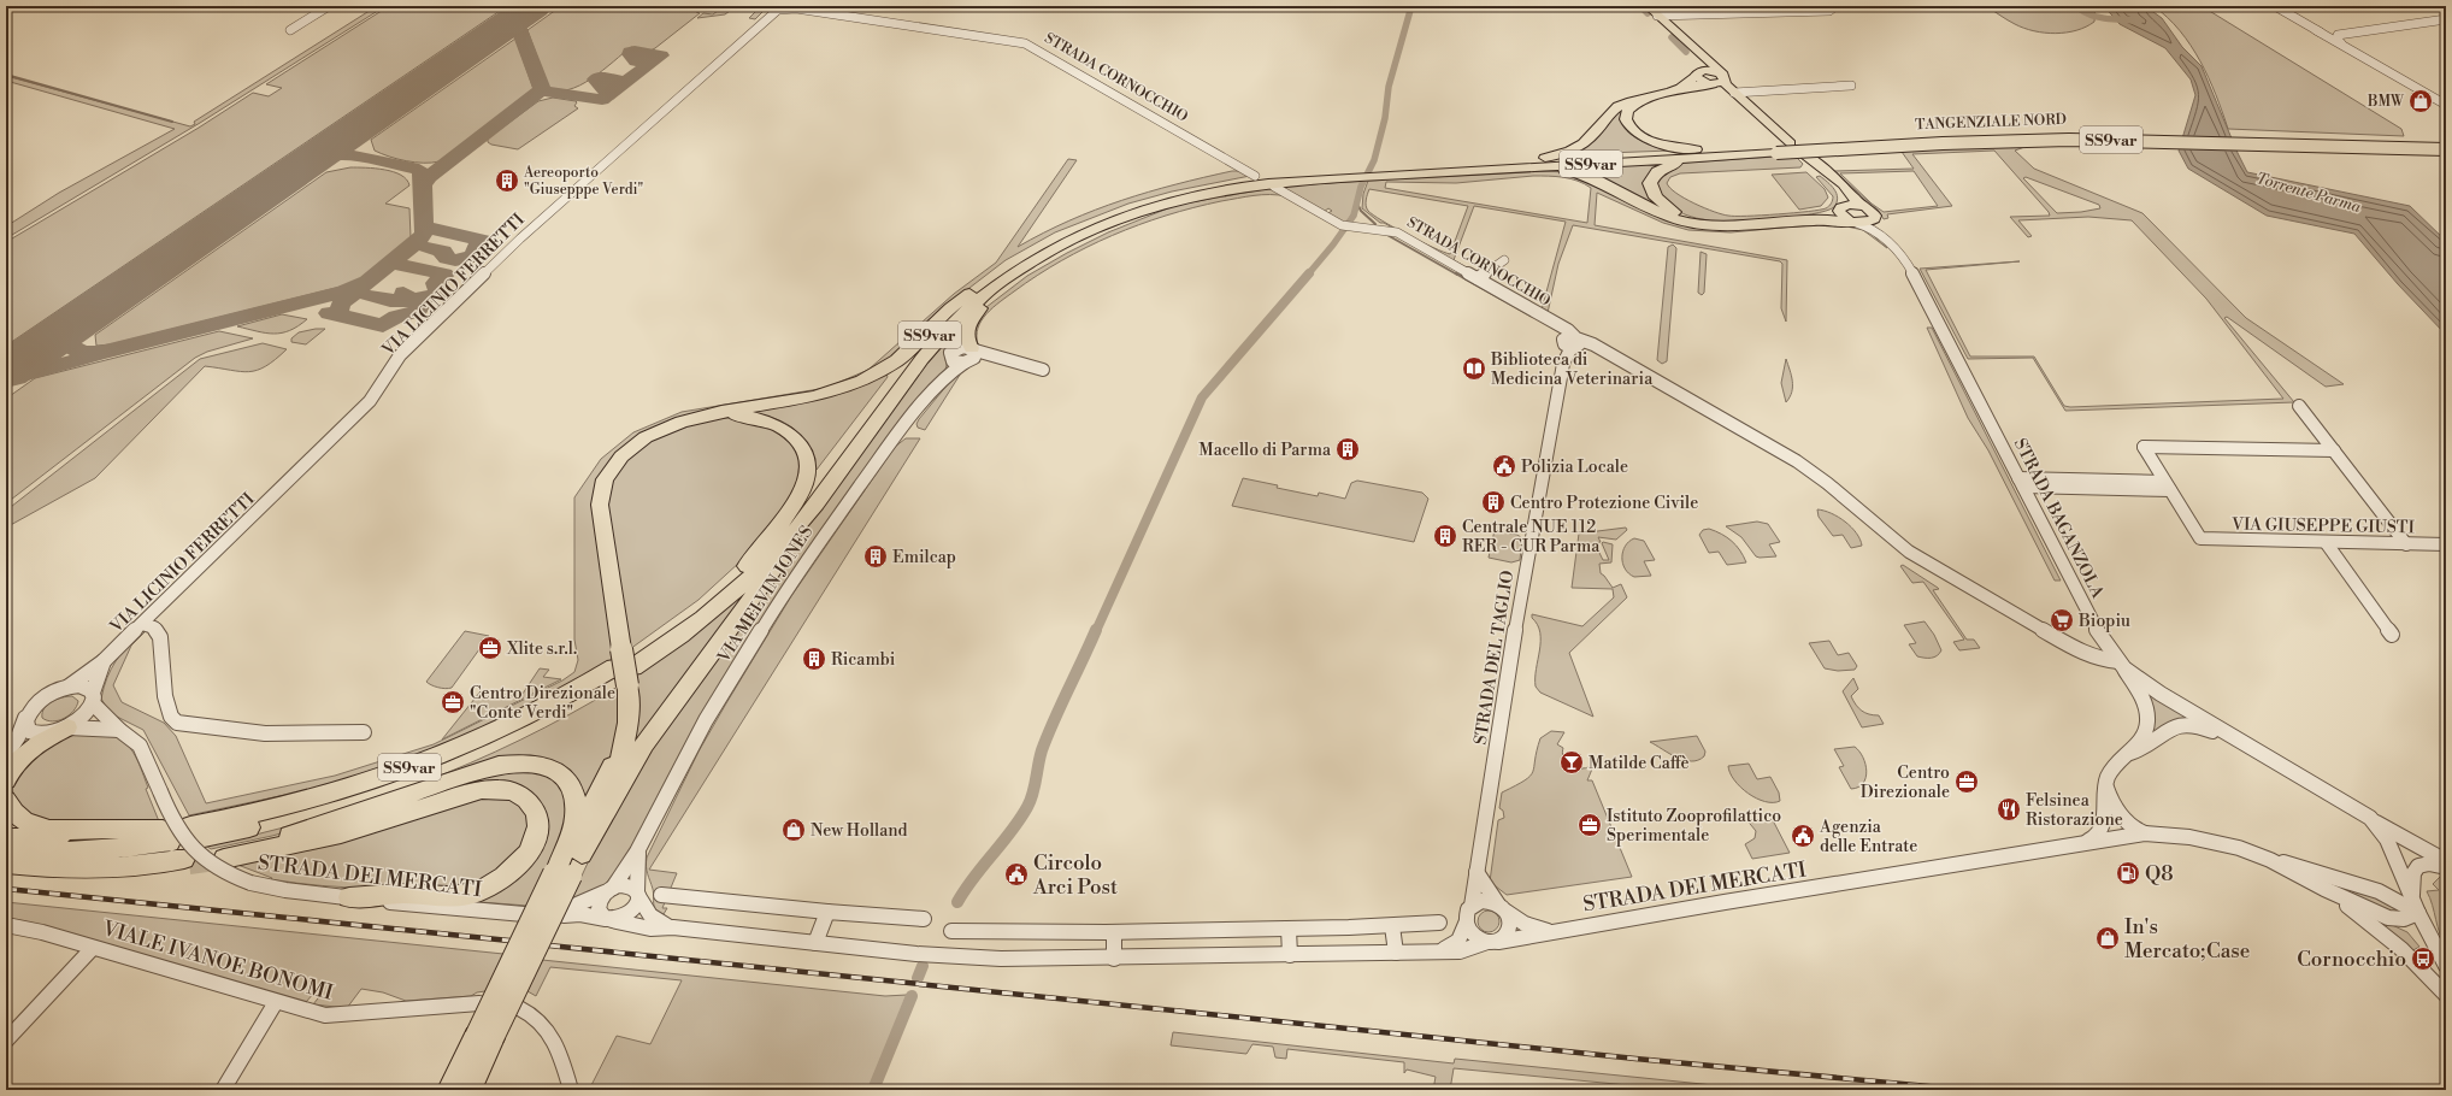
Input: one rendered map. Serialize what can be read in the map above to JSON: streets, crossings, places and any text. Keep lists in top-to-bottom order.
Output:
{
  "streets": {
    "highway": ["SS9var"],
    "main road": ["STRADA BAGANZOLA"],
    "street": [
      "STRADA CORNOCCHIO",
      "VIA LICINIO FERRETTI",
      "VIA GIUSEPPE GIUSTI",
      "VIA MELVIN JONES",
      "STRADA DEL TAGLIO",
      "STRADA DEI MERCATI",
      "VIALE IVANOE BONOMI"
    ]
  },
  "crossings": [
    ["STRADA CORNOCCHIO", "VIA LICINIO FERRETTI"],
    ["STRADA CORNOCCHIO", "STRADA DEL TAGLIO"],
    ["VIA LICINIO FERRETTI", "STRADA DEI MERCATI"],
    ["STRADA BAGANZOLA", "STRADA DEI MERCATI"],
    ["VIA MELVIN JONES", "STRADA DEI MERCATI"],
    ["STRADA DEL TAGLIO", "STRADA DEI MERCATI"]
  ],
  "water": ["Torrente Parma"],
  "places": {
    "shop": ["BMW", "New Holland", "In's Mercato;Case"],
    "building": [
      "Aereoporto \"Giusepppe Verdi\"",
      "Macello di Parma",
      "Centro Protezione Civile",
      "Centrale NUE 112 RER - CUR Parma",
      "Emilcap",
      "Ricambi"
    ],
    "library": ["Biblioteca di Medicina Veterinaria"],
    "public building": ["Polizia Locale", "Agenzia delle Entrate", "Circolo Arci Post"],
    "supermarket": ["Biopiu"],
    "office": [
      "Xlite s.r.l.",
      "Centro Direzionale \"Conte Verdi\"",
      "Centro Direzionale",
      "Istituto Zooprofilattico Sperimentale"
    ],
    "bar": ["Matilde Caffè"],
    "restaurant": ["Felsinea Ristorazione"],
    "fuel station": ["Q8"],
    "bus stop": ["Cornocchio"]
  }
}
